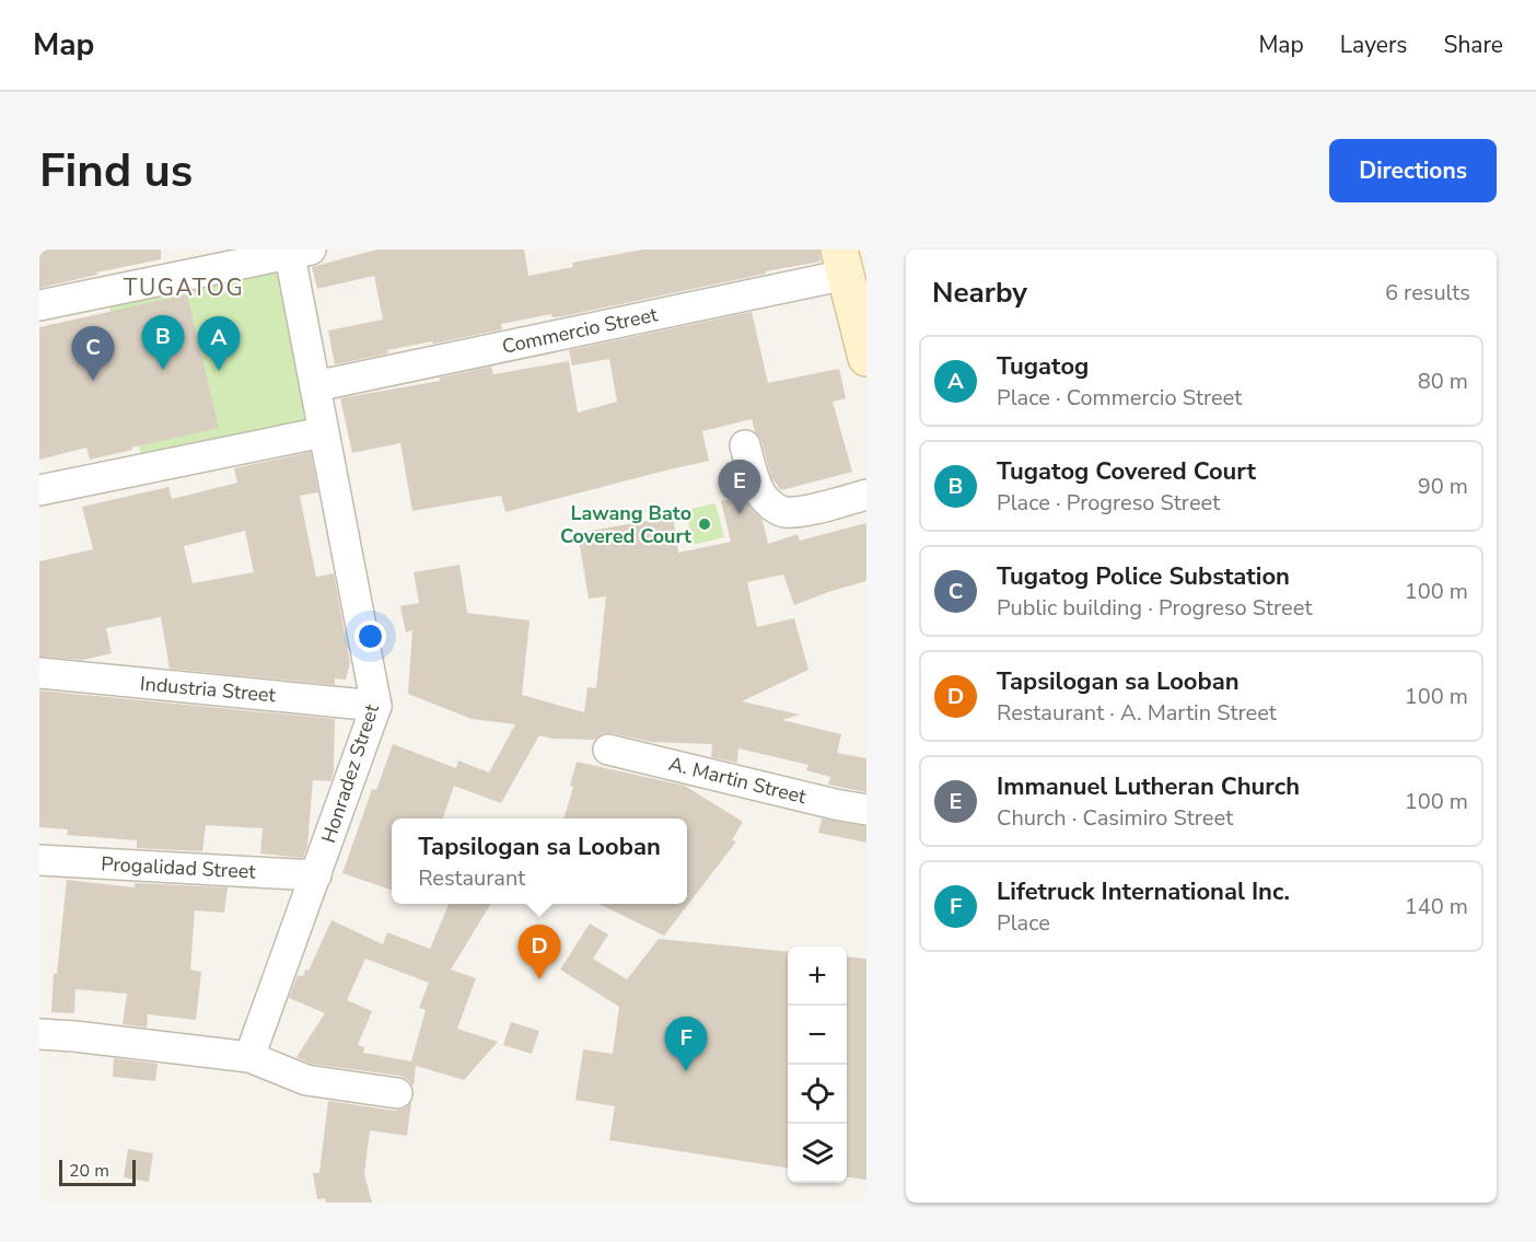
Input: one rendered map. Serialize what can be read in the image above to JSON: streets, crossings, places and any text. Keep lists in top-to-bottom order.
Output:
{
  "streets": {
    "street": [
      "Commercio Street",
      "Industria Street",
      "Honradez Street",
      "A. Martin Street",
      "Progalidad Street"
    ]
  },
  "crossings": [
    ["Commercio Street", "Honradez Street"],
    ["Industria Street", "Honradez Street"],
    ["Honradez Street", "Progalidad Street"]
  ],
  "districts": ["TUGATOG"],
  "places": ["Lawang Bato Covered Court"],
  "scale_bar": "20 m",
  "page": {
    "header": "Map",
    "nav": ["Map", "Layers", "Share"],
    "buttons": "Directions",
    "title": "Find us",
    "heading": ["Nearby", "6 results"],
    "pins": [
      "B",
      "A",
      "C",
      "E",
      "D",
      "F"
    ],
    "list": [
      {
        "mark": "A",
        "name": "Tugatog",
        "note": "Place · Commercio Street",
        "value": "80 m"
      },
      {
        "mark": "B",
        "name": "Tugatog Covered Court",
        "note": "Place · Progreso Street",
        "value": "90 m"
      },
      {
        "mark": "C",
        "name": "Tugatog Police Substation",
        "note": "Public building · Progreso Street",
        "value": "100 m"
      },
      {
        "mark": "D",
        "name": "Tapsilogan sa Looban",
        "note": "Restaurant · A. Martin Street",
        "value": "100 m"
      },
      {
        "mark": "E",
        "name": "Immanuel Lutheran Church",
        "note": "Church · Casimiro Street",
        "value": "100 m"
      },
      {
        "mark": "F",
        "name": "Lifetruck International Inc.",
        "note": "Place",
        "value": "140 m"
      }
    ],
    "popup": ["Tapsilogan sa Looban", "Restaurant"],
    "map_buttons": ["+", "−"],
    "scale": "20 m"
  }
}
